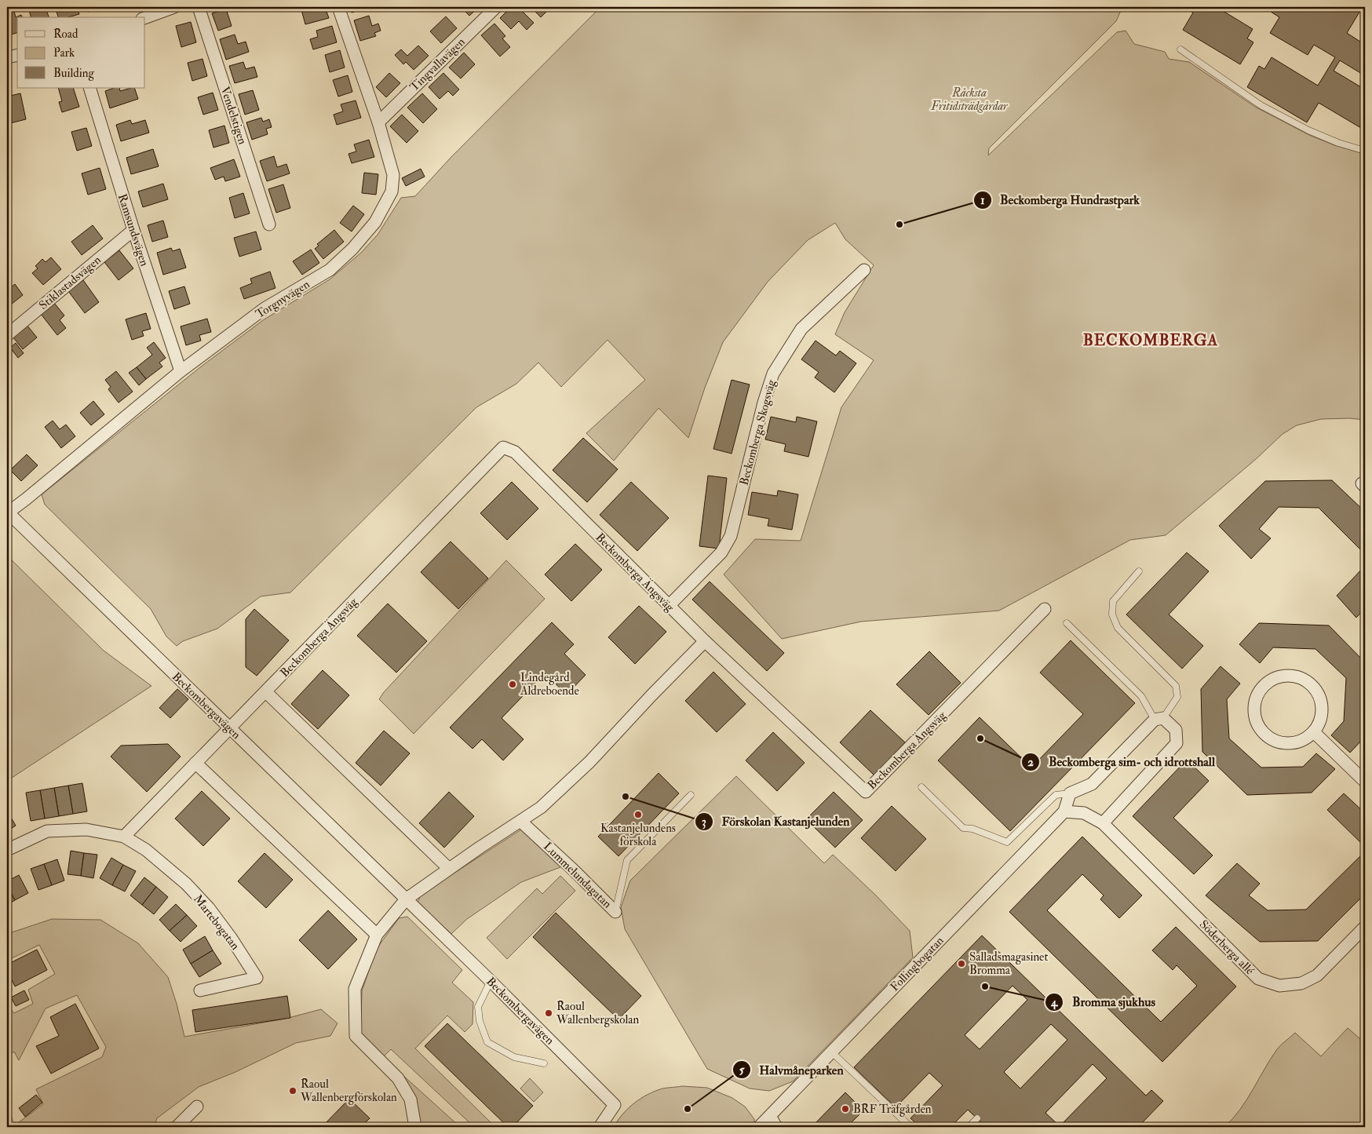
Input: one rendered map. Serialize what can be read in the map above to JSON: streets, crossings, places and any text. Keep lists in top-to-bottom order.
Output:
{
  "streets": {
    "street": [
      "Tingvallavägen",
      "Vendelstigen",
      "Ramsundsvägen",
      "Stiklastadsvägen",
      "Torgnyvägen",
      "Beckomberga Skogsväg",
      "Beckomberga Ängsväg",
      "Beckombergavägen",
      "Lummelundagatan",
      "Martebogatan",
      "Söderberga allé",
      "Follingbogatan"
    ]
  },
  "crossings": [
    ["Tingvallavägen", "Torgnyvägen"],
    ["Ramsundsvägen", "Stiklastadsvägen"],
    ["Ramsundsvägen", "Torgnyvägen"],
    ["Torgnyvägen", "Beckombergavägen"],
    ["Beckomberga Skogsväg", "Beckomberga Ängsväg"],
    ["Beckomberga Ängsväg", "Beckombergavägen"],
    ["Söderberga allé", "Follingbogatan"]
  ],
  "districts": ["BECKOMBERGA"],
  "parks": ["Råcksta Fritidsträdgårdar"],
  "places": [
    "Beckomberga Hundrastpark",
    "Lindegård Äldreboende",
    "Beckomberga sim- och idrottshall",
    "Förskolan Kastanjelunden",
    "Kastanjelundens förskola",
    "Salladsmagasinet Bromma",
    "Bromma sjukhus",
    "Raoul Wallenbergskolan",
    "Raoul Wallenbergförskolan",
    "Halvmåneparken",
    "BRF Träfgården"
  ],
  "legend": ["Road", "Park", "Building"]
}
